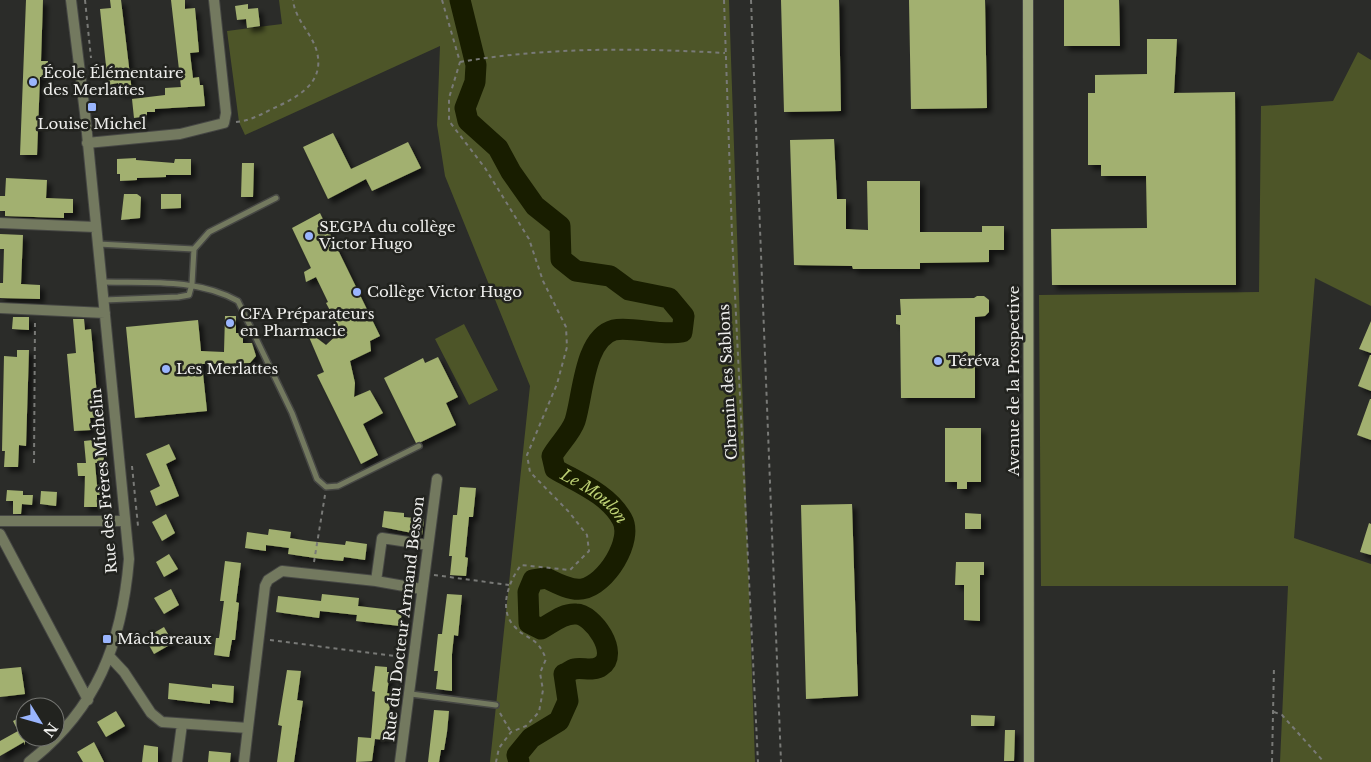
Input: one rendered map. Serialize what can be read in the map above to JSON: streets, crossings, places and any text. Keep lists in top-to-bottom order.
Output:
{
  "streets": {
    "main road": ["Avenue de la Prospective"],
    "street": ["Rue des Frères Michelin", "Rue du Docteur Armand Besson"],
    "path": ["Chemin des Sablons"]
  },
  "water": ["Le Moulon"],
  "places": {
    "other": [
      "École Élémentaire des Merlattes",
      "SEGPA du collège Victor Hugo",
      "Collège Victor Hugo",
      "CFA Préparateurs en Pharmacie",
      "Téréva",
      "Les Merlattes"
    ],
    "transit": ["Louise Michel", "Mâchereaux"]
  },
  "north": "bottom right"
}
